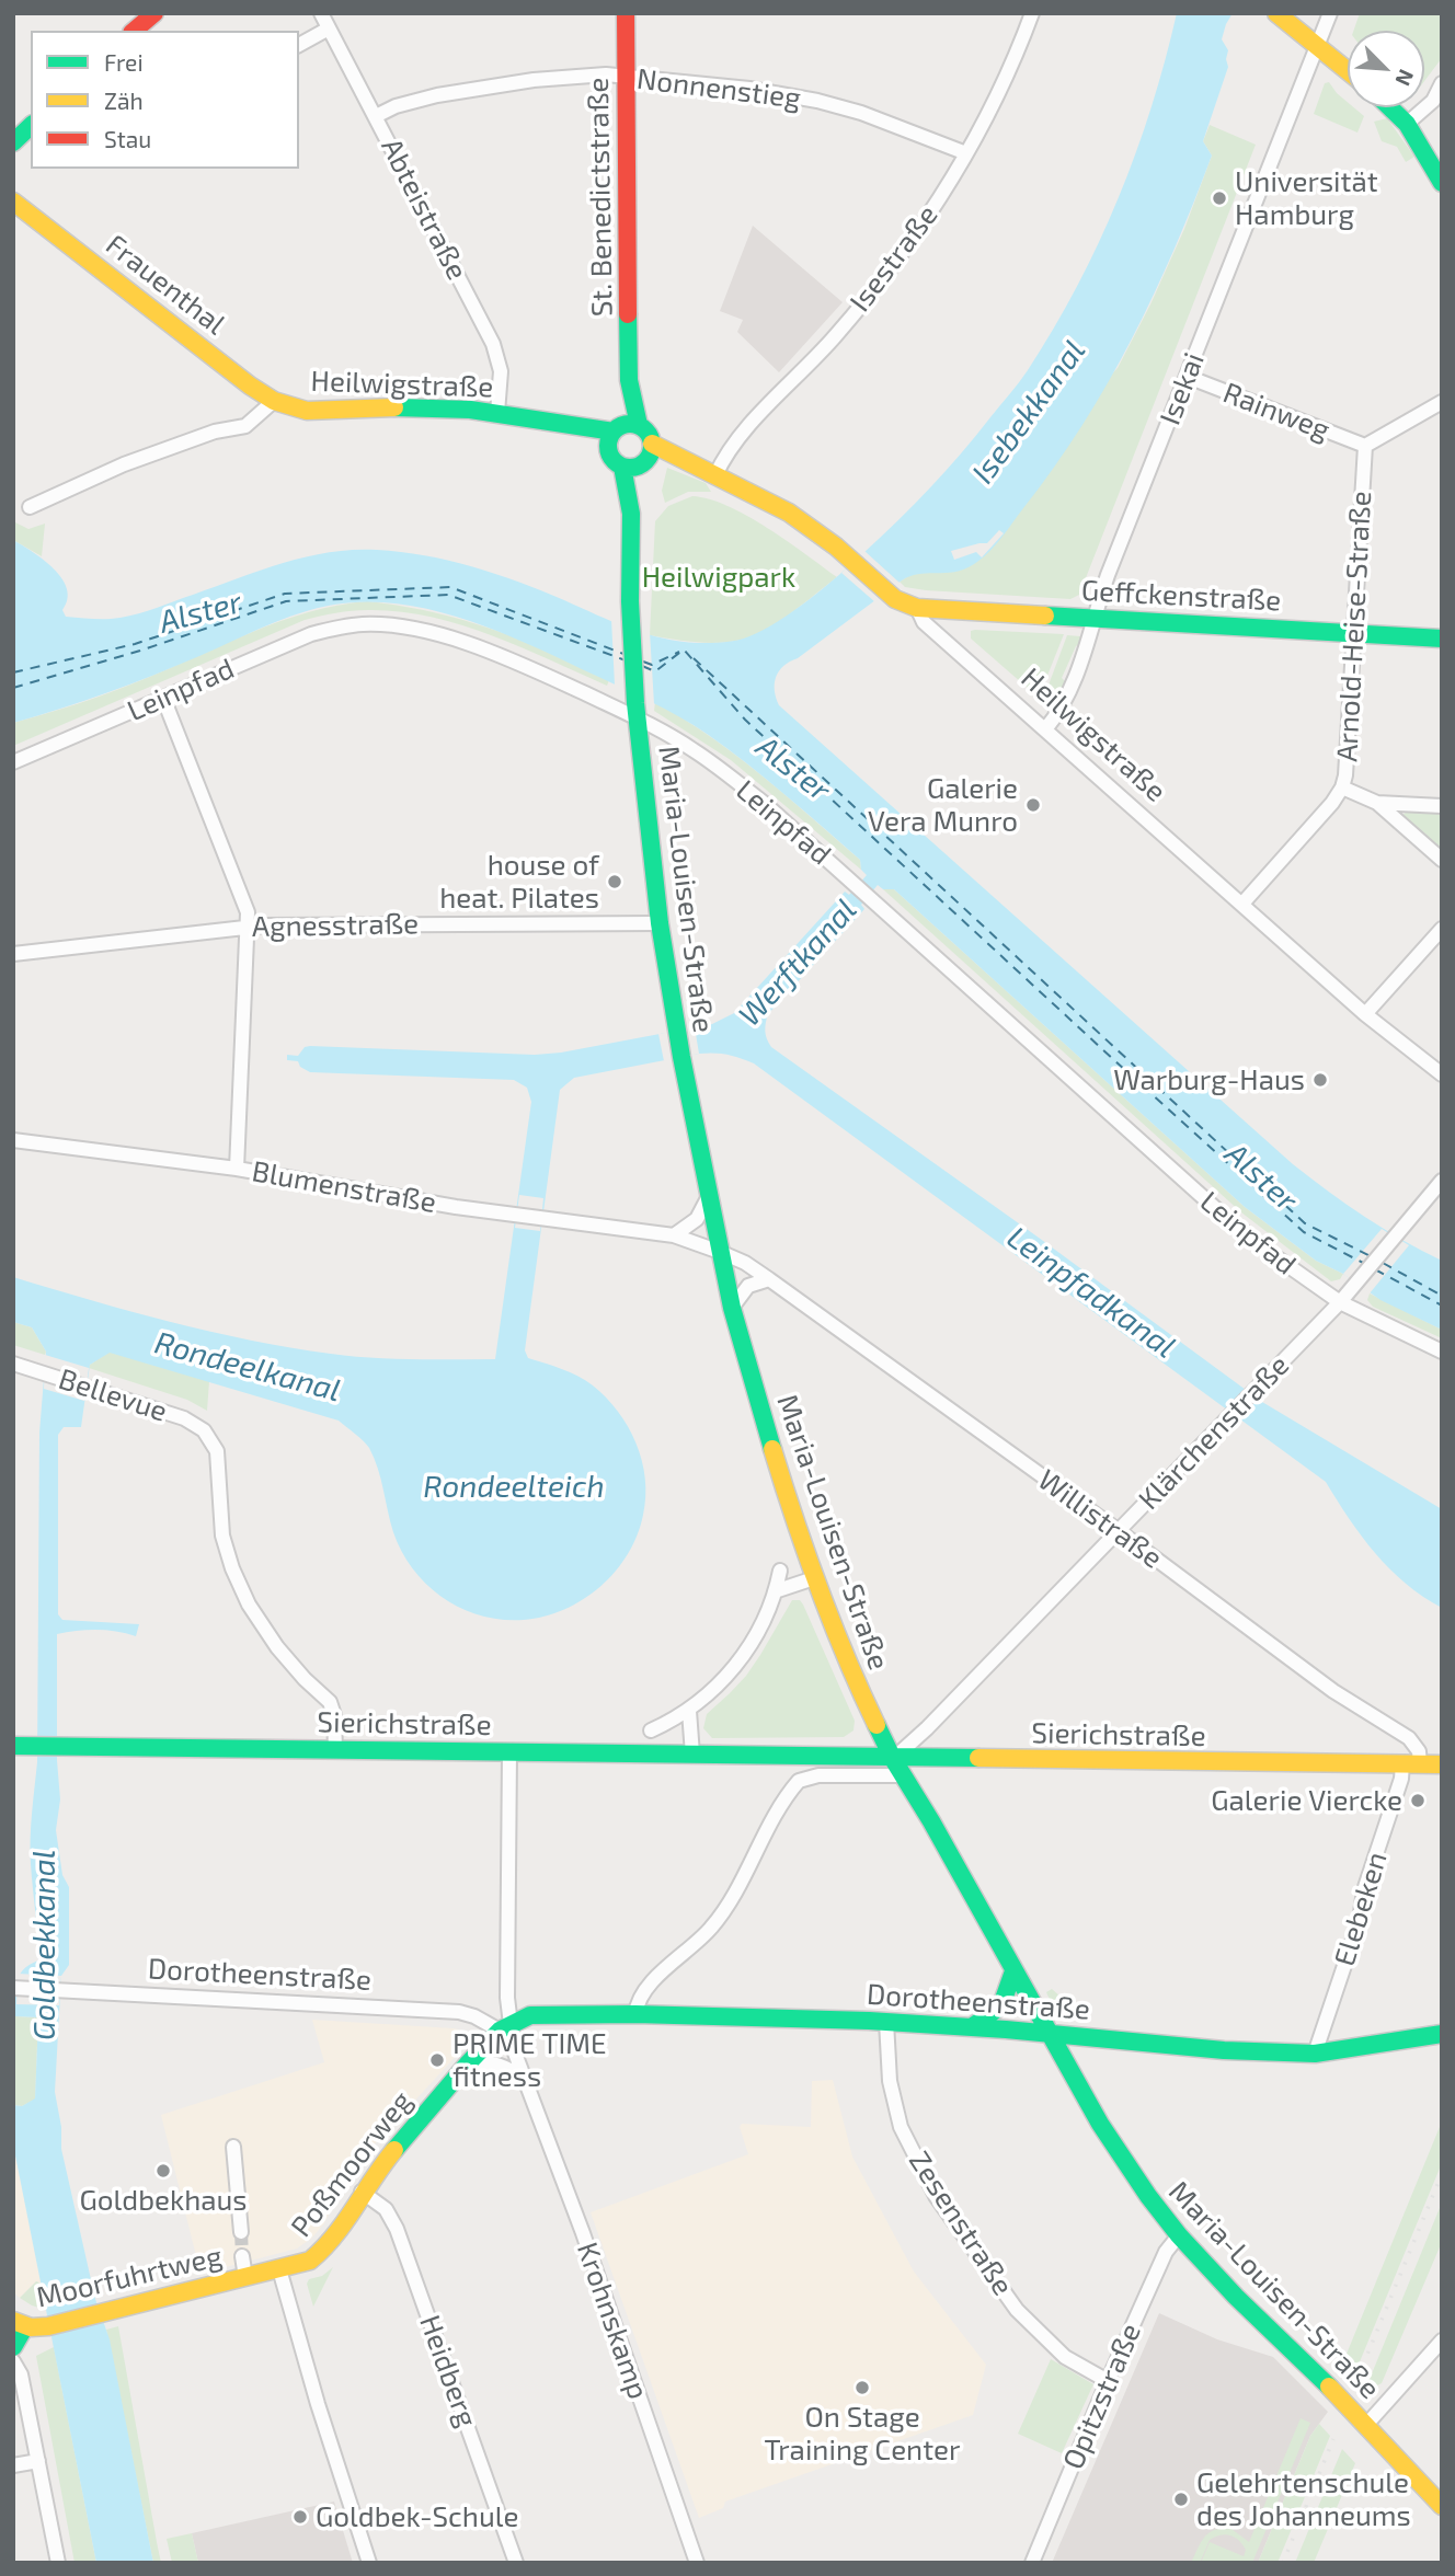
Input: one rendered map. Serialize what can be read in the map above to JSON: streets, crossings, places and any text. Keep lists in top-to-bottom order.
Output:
{
  "streets": {
    "main road": [
      "St. Benedictstraße",
      "Frauenthal",
      "Heilwigstraße",
      "Geffckenstraße",
      "Maria-Louisen-Straße",
      "Sierichstraße",
      "Dorotheenstraße",
      "Poßmoorweg",
      "Moorfuhrtweg"
    ],
    "street": [
      "Nonnenstieg",
      "Abteistraße",
      "Isestraße",
      "Isekai",
      "Rainweg",
      "Arnold-Heise-Straße",
      "Leinpfad",
      "Agnesstraße",
      "Blumenstraße",
      "Bellevue",
      "Klärchenstraße",
      "Willistraße",
      "Elebeken",
      "Zesenstraße",
      "Krohnskamp",
      "Heidberg",
      "Opitzstraße"
    ]
  },
  "crossings": [
    ["Nonnenstieg", "St. Benedictstraße"],
    ["Nonnenstieg", "Abteistraße"],
    ["Nonnenstieg", "Isestraße"],
    ["St. Benedictstraße", "Heilwigstraße"],
    ["Abteistraße", "Heilwigstraße"],
    ["Isestraße", "Heilwigstraße"],
    ["Frauenthal", "Heilwigstraße"],
    ["Heilwigstraße", "Isekai"],
    ["Heilwigstraße", "Geffckenstraße"],
    ["Heilwigstraße", "Arnold-Heise-Straße"],
    ["Heilwigstraße", "Maria-Louisen-Straße"],
    ["Isekai", "Rainweg"],
    ["Isekai", "Geffckenstraße"],
    ["Rainweg", "Arnold-Heise-Straße"],
    ["Geffckenstraße", "Arnold-Heise-Straße"],
    ["Leinpfad", "Maria-Louisen-Straße"],
    ["Leinpfad", "Klärchenstraße"],
    ["Maria-Louisen-Straße", "Agnesstraße"],
    ["Maria-Louisen-Straße", "Blumenstraße"],
    ["Maria-Louisen-Straße", "Klärchenstraße"],
    ["Maria-Louisen-Straße", "Willistraße"],
    ["Maria-Louisen-Straße", "Sierichstraße"],
    ["Maria-Louisen-Straße", "Dorotheenstraße"],
    ["Maria-Louisen-Straße", "Opitzstraße"],
    ["Blumenstraße", "Willistraße"],
    ["Bellevue", "Sierichstraße"],
    ["Klärchenstraße", "Willistraße"],
    ["Klärchenstraße", "Sierichstraße"],
    ["Willistraße", "Sierichstraße"],
    ["Willistraße", "Elebeken"],
    ["Sierichstraße", "Elebeken"],
    ["Sierichstraße", "Krohnskamp"],
    ["Elebeken", "Dorotheenstraße"],
    ["Dorotheenstraße", "Poßmoorweg"],
    ["Dorotheenstraße", "Zesenstraße"],
    ["Dorotheenstraße", "Krohnskamp"],
    ["Poßmoorweg", "Moorfuhrtweg"],
    ["Poßmoorweg", "Krohnskamp"],
    ["Poßmoorweg", "Heidberg"],
    ["Zesenstraße", "Opitzstraße"]
  ],
  "water": [
    "Isebekkanal",
    "Alster",
    "Werftkanal",
    "Leinpfadkanal",
    "Rondeelkanal",
    "Rondeelteich",
    "Goldbekkanal"
  ],
  "parks": ["Heilwigpark"],
  "places": [
    "Universität Hamburg",
    "Galerie Vera Munro",
    "house of heat. Pilates",
    "Warburg-Haus",
    "Galerie Viercke",
    "PRIME TIME fitness",
    "Goldbekhaus",
    "On Stage Training Center",
    "Gelehrtenschule des Johanneums",
    "Goldbek-Schule"
  ],
  "legend": ["Frei", "Zäh", "Stau"],
  "north": "bottom right"
}
